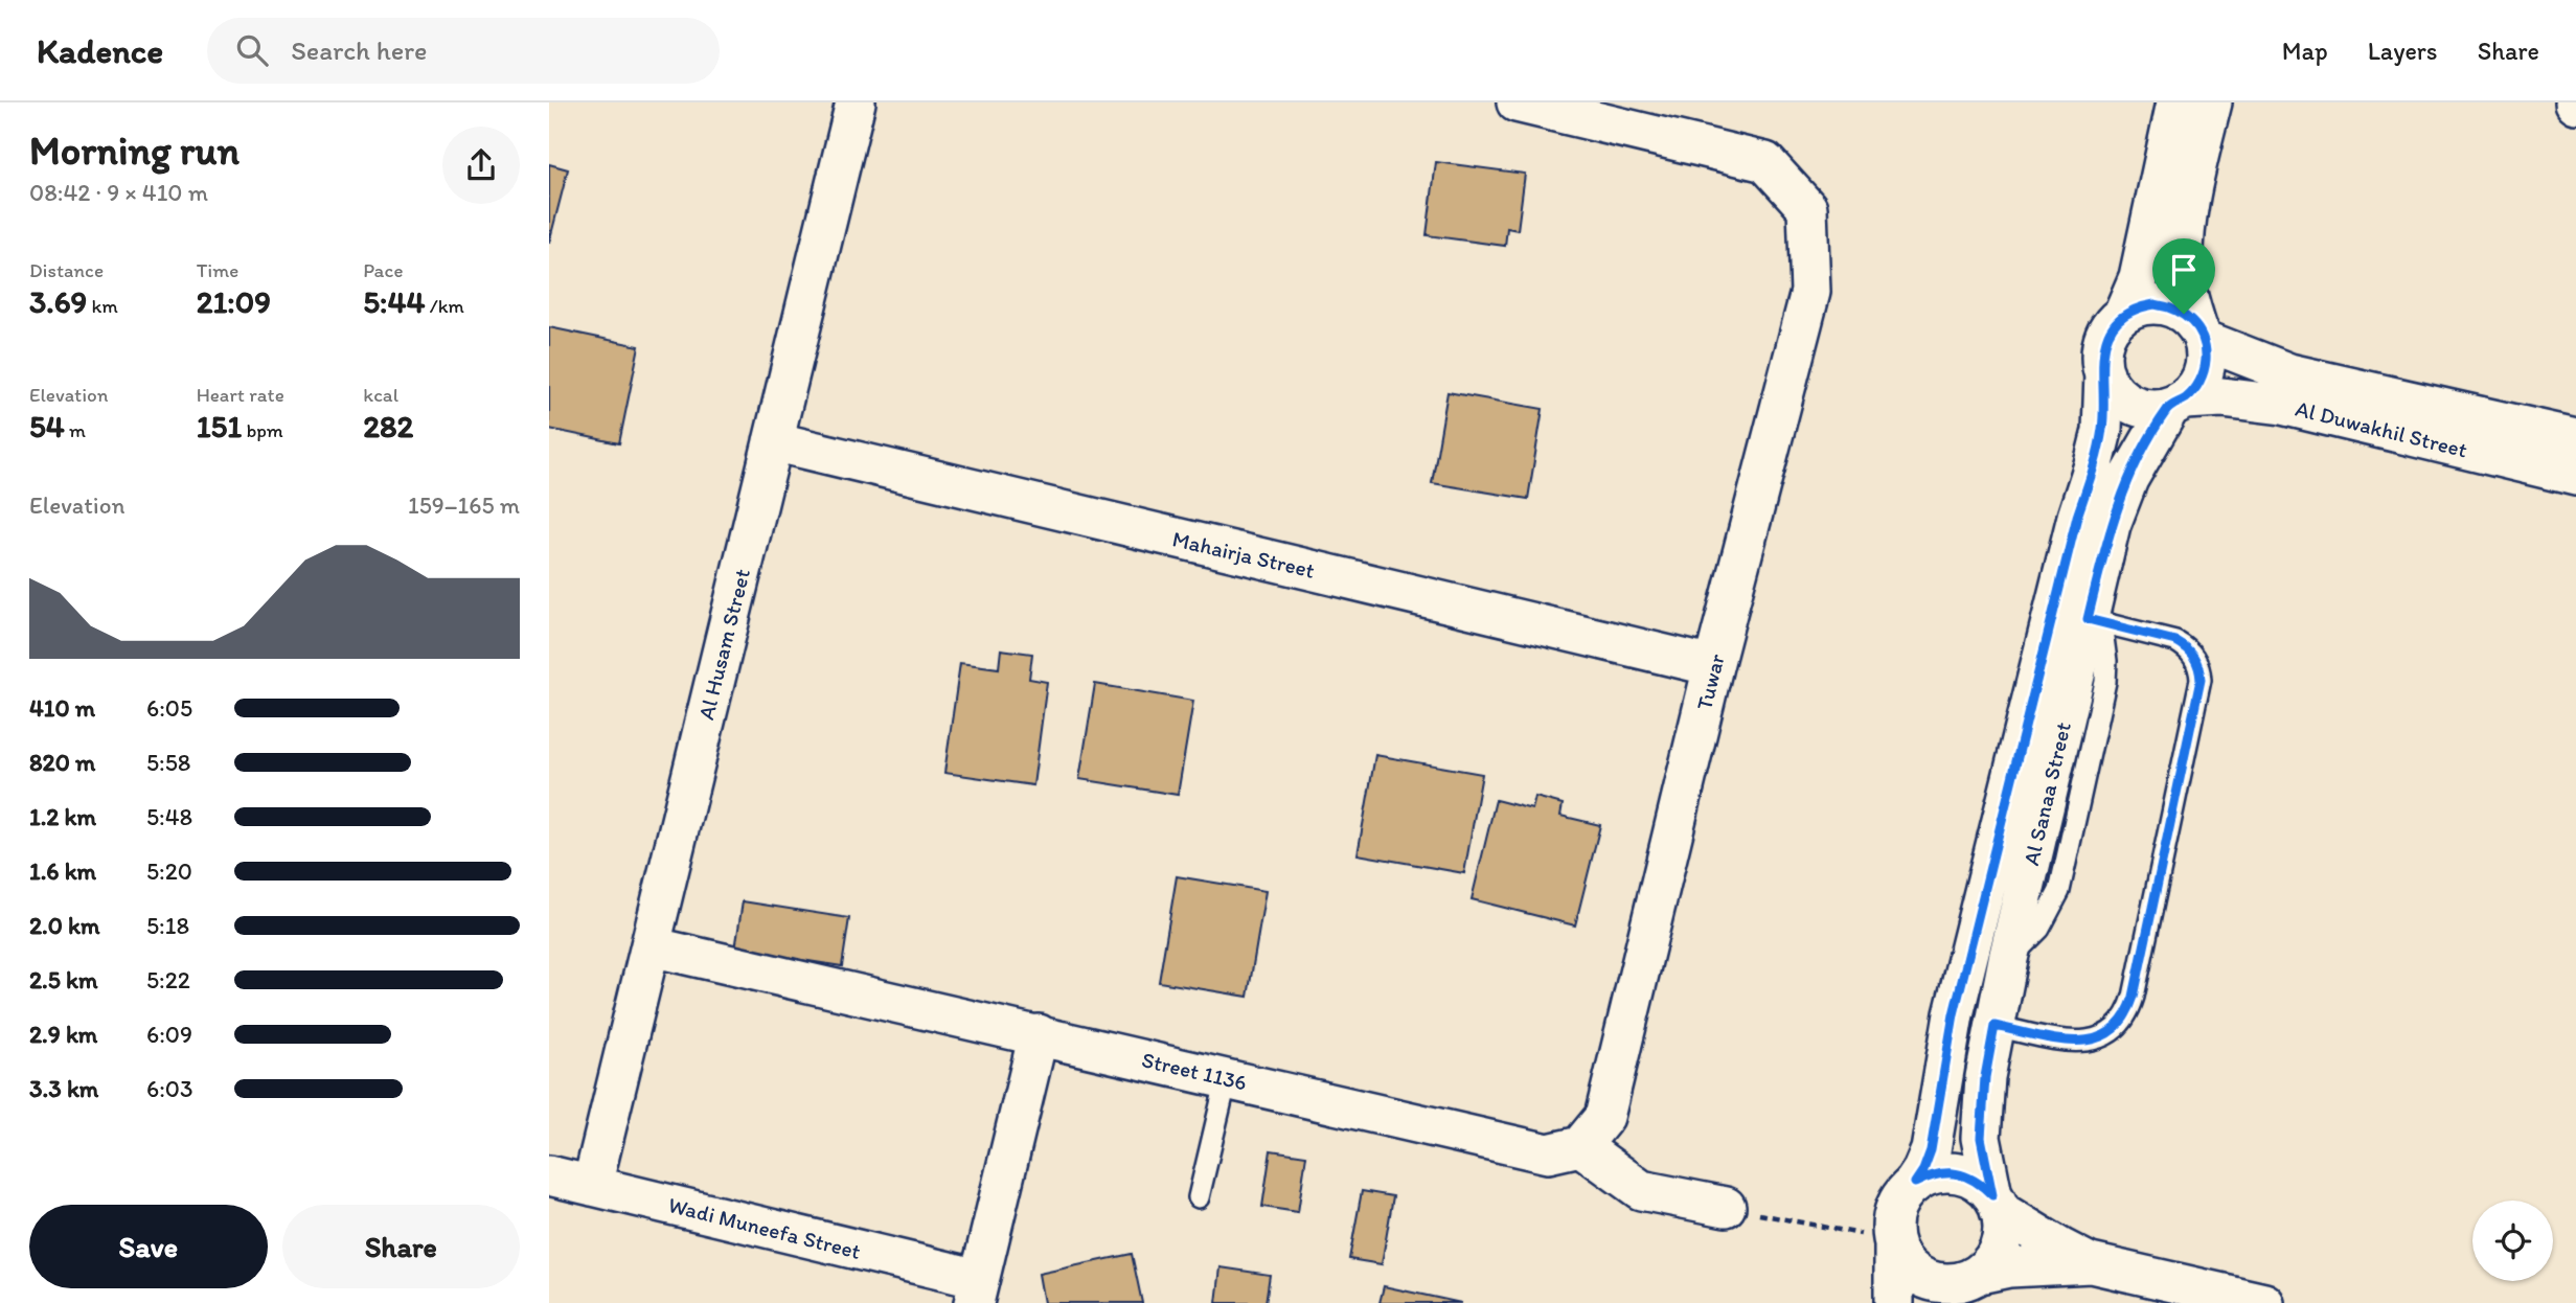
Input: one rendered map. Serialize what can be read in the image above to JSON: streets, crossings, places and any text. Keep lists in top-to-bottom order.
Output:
{
  "streets": {
    "street": [
      "Al Duwakhil Street",
      "Mahairja Street",
      "Al Husam Street",
      "Tuwar",
      "Al Sanaa Street",
      "Street 1136",
      "Wadi Muneefa Street"
    ]
  },
  "crossings": [
    ["Al Duwakhil Street", "Al Sanaa Street"],
    ["Mahairja Street", "Al Husam Street"],
    ["Mahairja Street", "Tuwar"],
    ["Al Husam Street", "Street 1136"],
    ["Al Husam Street", "Wadi Muneefa Street"],
    ["Tuwar", "Street 1136"]
  ],
  "page": {
    "header": "Kadence",
    "search": "Search here",
    "nav": ["Map", "Layers", "Share"],
    "heading": ["Morning run", "08:42 · 9 × 410 m"],
    "stats": [
      ["Distance", "3.69 km"],
      ["Time", "21:09"],
      ["Pace", "5:44 /km"],
      ["Elevation", "54 m"],
      ["Heart rate", "151 bpm"],
      ["kcal", "282"]
    ],
    "chart": ["Elevation", "159–165 m"],
    "list": [
      {
        "name": "410 m",
        "note": "6:05"
      },
      {
        "name": "820 m",
        "note": "5:58"
      },
      {
        "name": "1.2 km",
        "note": "5:48"
      },
      {
        "name": "1.6 km",
        "note": "5:20"
      },
      {
        "name": "2.0 km",
        "note": "5:18"
      },
      {
        "name": "2.5 km",
        "note": "5:22"
      },
      {
        "name": "2.9 km",
        "note": "6:09"
      },
      {
        "name": "3.3 km",
        "note": "6:03"
      }
    ],
    "buttons": ["Save", "Share"]
  }
}
